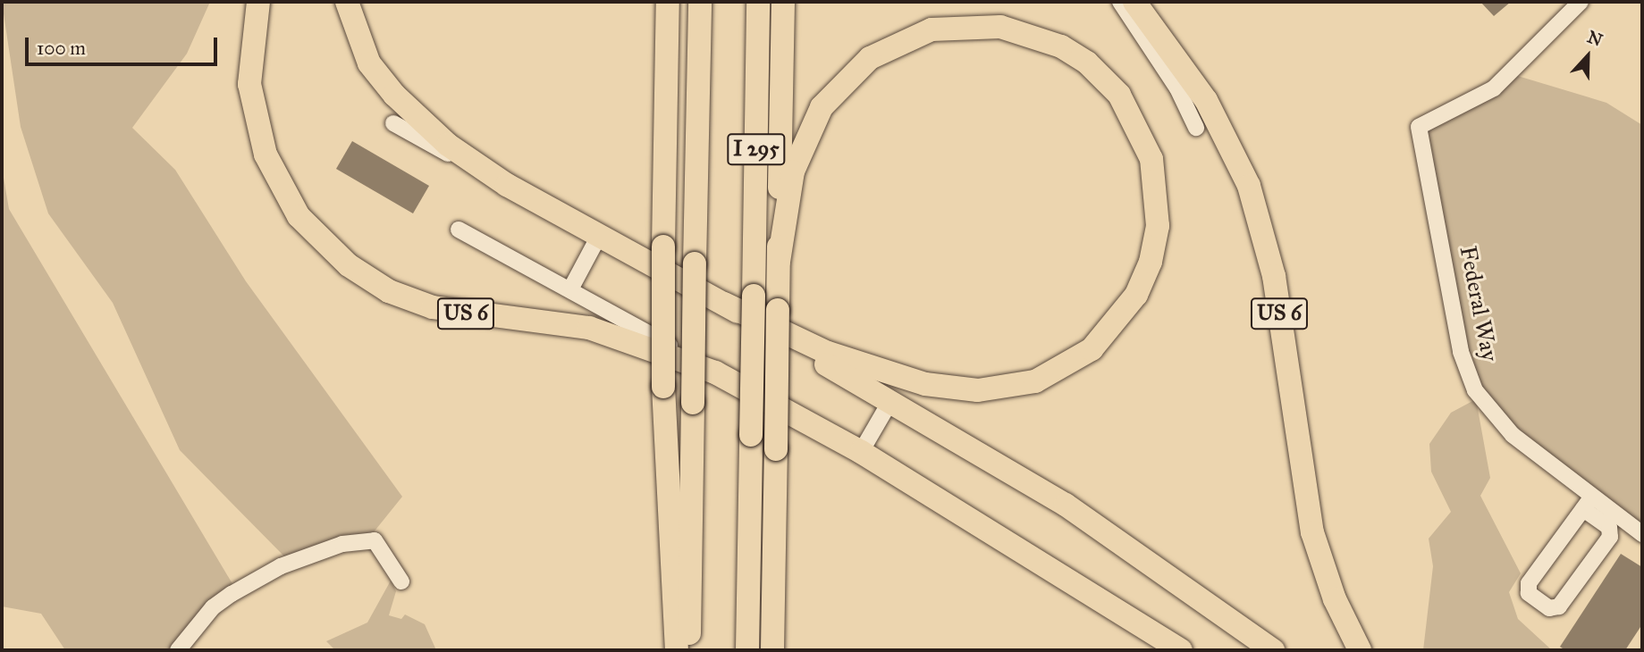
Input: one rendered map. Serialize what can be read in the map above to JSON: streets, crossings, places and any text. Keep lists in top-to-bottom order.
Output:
{
  "streets": {
    "highway": ["I 295", "US 6"],
    "street": ["Federal Way"]
  },
  "scale_bar": "100 m",
  "north": "top"
}
